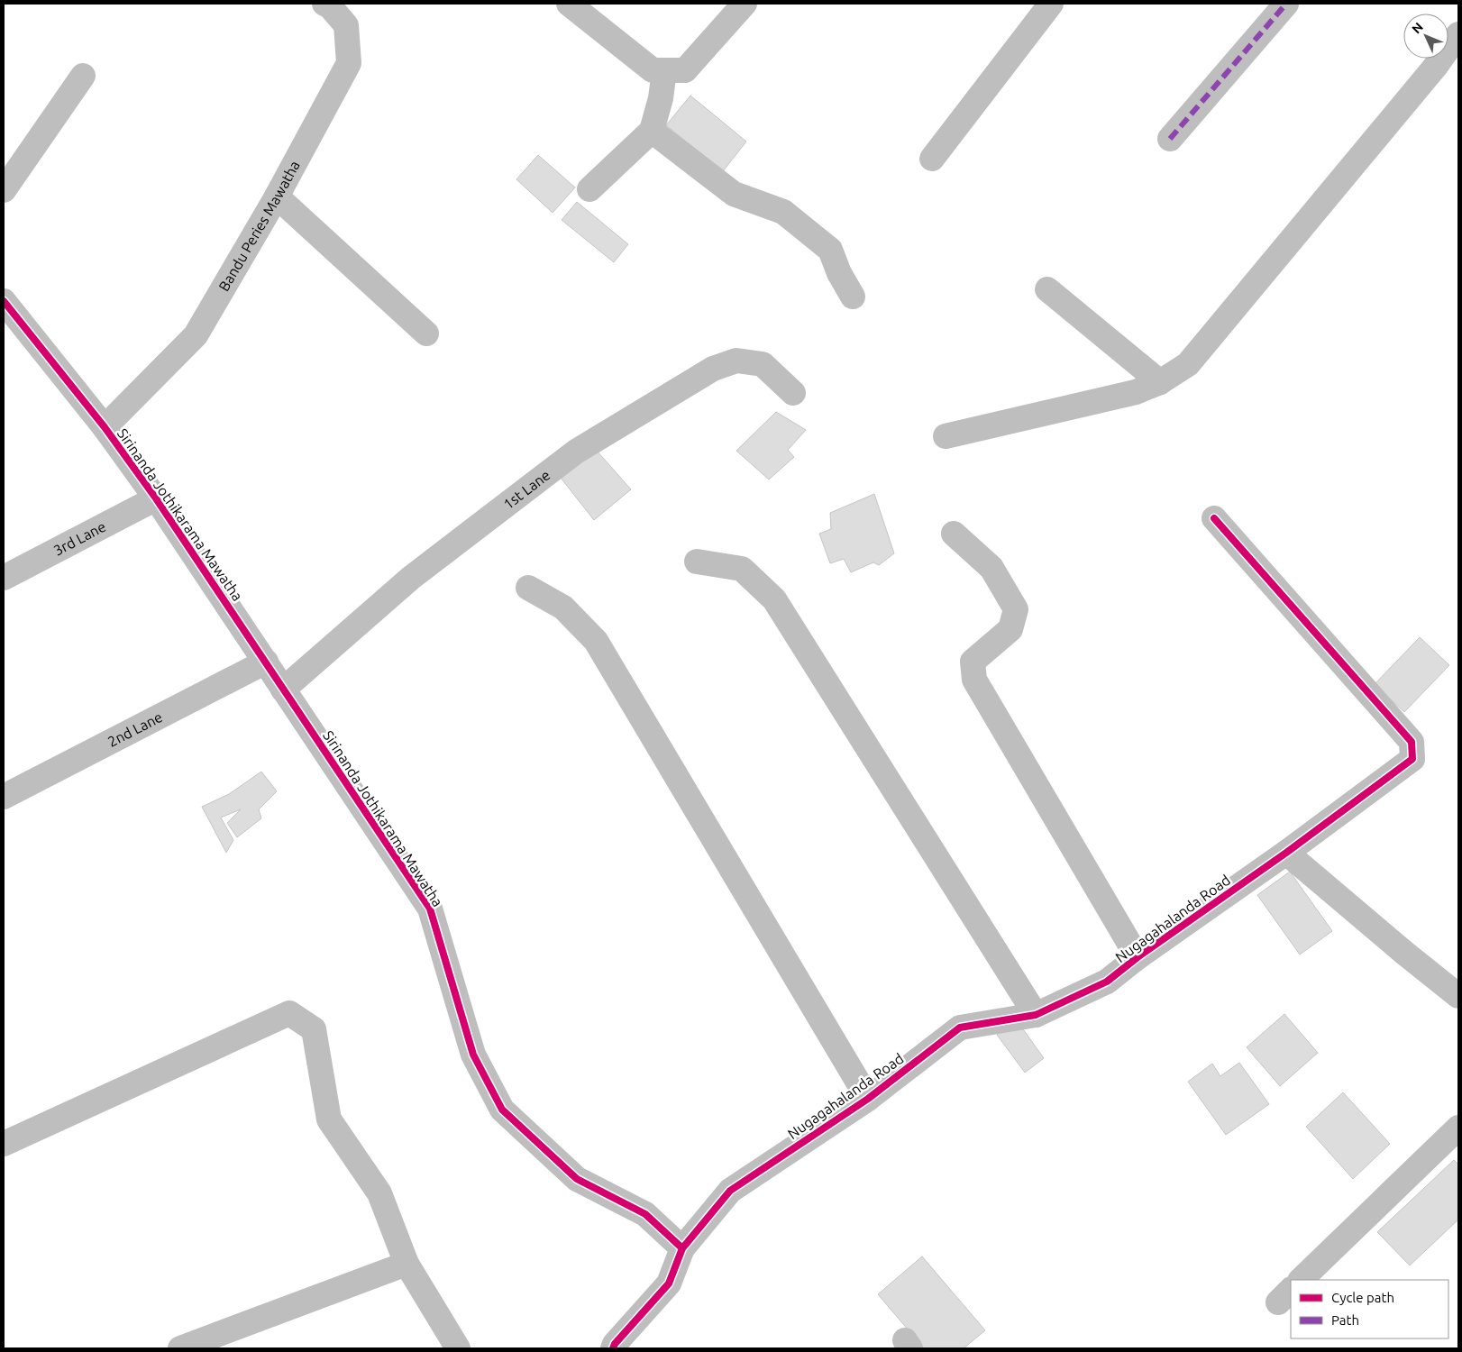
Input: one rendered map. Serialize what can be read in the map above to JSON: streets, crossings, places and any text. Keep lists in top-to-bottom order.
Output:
{
  "streets": {
    "street": [
      "Bandu Peries Mawatha",
      "1st Lane",
      "Sirinanda Jothikarama Mawatha",
      "3rd Lane",
      "2nd Lane",
      "Nugagahalanda Road"
    ]
  },
  "crossings": [
    ["Bandu Peries Mawatha", "Sirinanda Jothikarama Mawatha"],
    ["1st Lane", "Sirinanda Jothikarama Mawatha"],
    ["Sirinanda Jothikarama Mawatha", "3rd Lane"],
    ["Sirinanda Jothikarama Mawatha", "2nd Lane"],
    ["Sirinanda Jothikarama Mawatha", "Nugagahalanda Road"]
  ],
  "legend": ["Cycle path", "Path"],
  "north": "top left"
}
